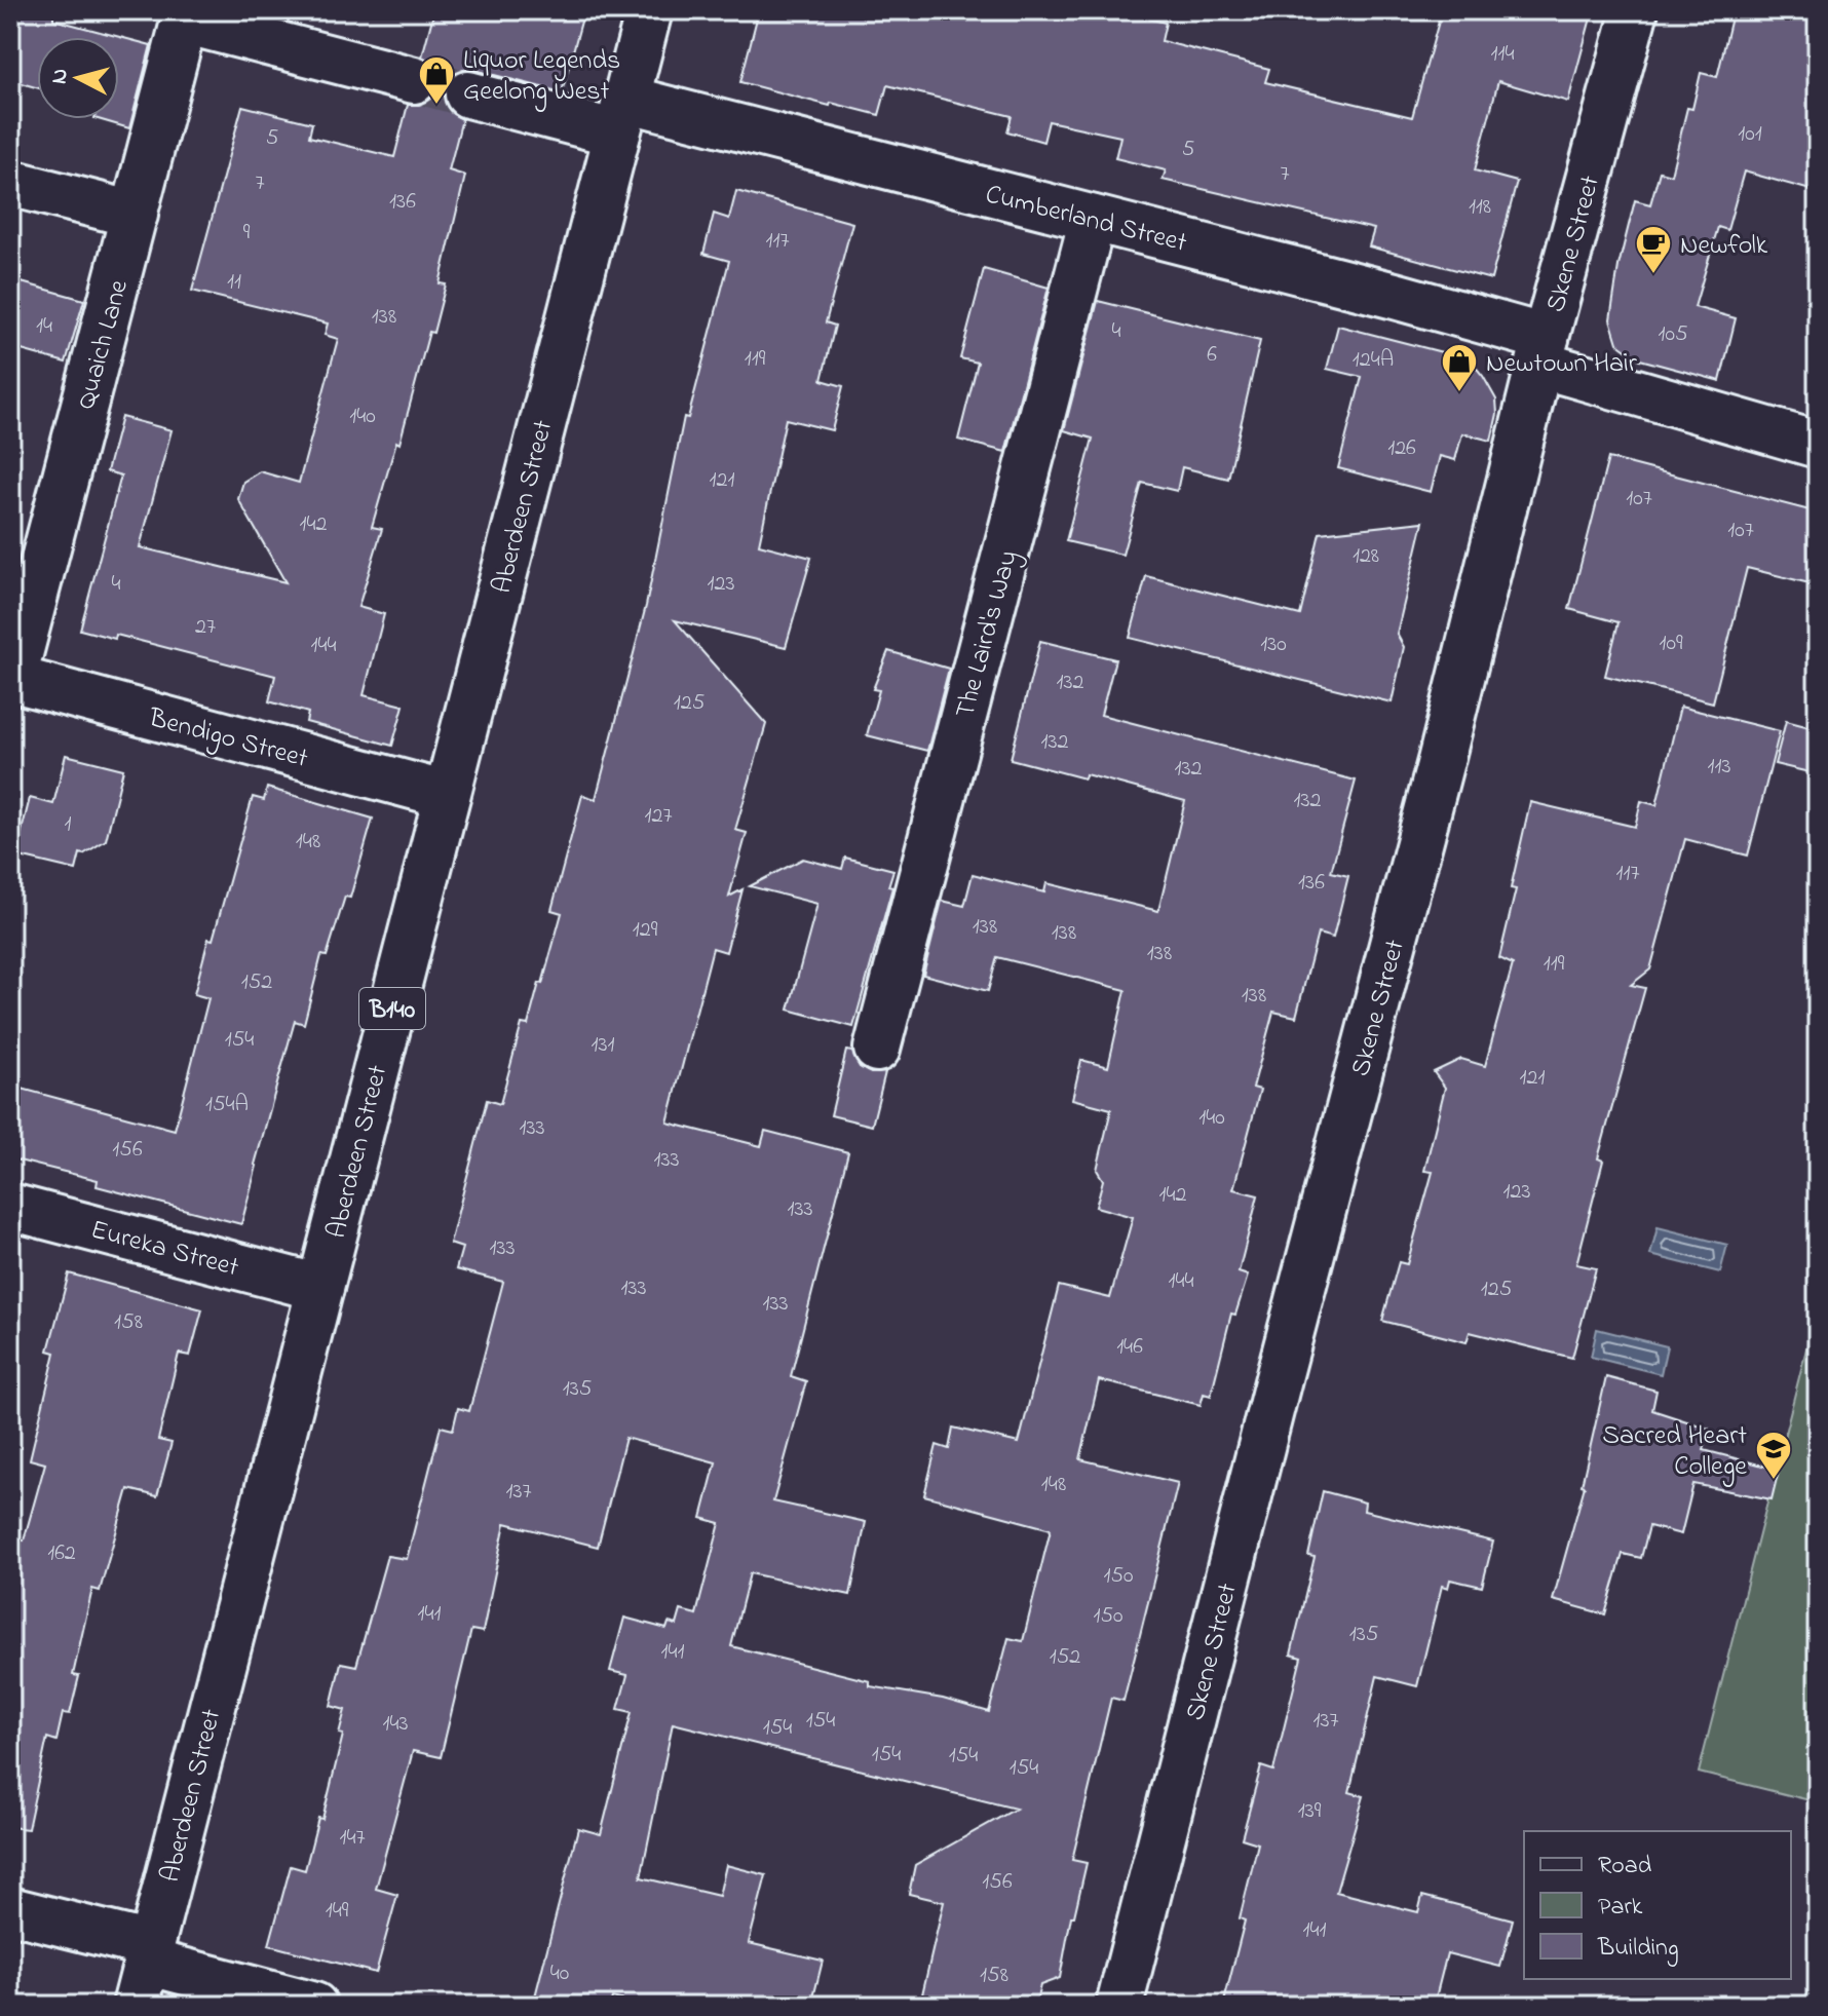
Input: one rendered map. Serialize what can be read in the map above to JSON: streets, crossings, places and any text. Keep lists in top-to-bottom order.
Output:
{
  "streets": {
    "street": [
      "Cumberland Street",
      "Skene Street",
      "Quaich Lane",
      "Aberdeen Street",
      "The Laird's Way",
      "Bendigo Street",
      "B140",
      "Eureka Street"
    ]
  },
  "crossings": [
    ["Cumberland Street", "Skene Street"],
    ["Cumberland Street", "Aberdeen Street"],
    ["Cumberland Street", "The Laird's Way"],
    ["Quaich Lane", "Bendigo Street"],
    ["Aberdeen Street", "Bendigo Street"],
    ["Aberdeen Street", "Eureka Street"]
  ],
  "places": {
    "shop": ["Liquor Legends Geelong West", "Newtown Hair"],
    "cafe": ["Newfolk"],
    "school or university": ["Sacred Heart College"]
  },
  "house_numbers": [
    "114",
    "101",
    "5",
    "5",
    "7",
    "7",
    "136",
    "118",
    "9",
    "117",
    "11",
    "138",
    "14",
    "4",
    "105",
    "6",
    "119",
    "124A",
    "140",
    "126",
    "121",
    "107",
    "142",
    "107",
    "128",
    "4",
    "123",
    "27",
    "109",
    "130",
    "144",
    "132",
    "125",
    "132",
    "113",
    "132",
    "132",
    "127",
    "1",
    "148",
    "117",
    "136",
    "138",
    "129",
    "138",
    "138",
    "119",
    "152",
    "138",
    "154",
    "131",
    "121",
    "154A",
    "140",
    "133",
    "156",
    "133",
    "123",
    "142",
    "133",
    "133",
    "144",
    "133",
    "125",
    "133",
    "158",
    "146",
    "135",
    "148",
    "137",
    "162",
    "150",
    "141",
    "150",
    "135",
    "141",
    "152",
    "154",
    "137",
    "143",
    "154",
    "154",
    "154",
    "154",
    "139",
    "147",
    "156",
    "149",
    "141",
    "40",
    "158"
  ],
  "legend": ["Road", "Park", "Building"],
  "north": "left"
}
